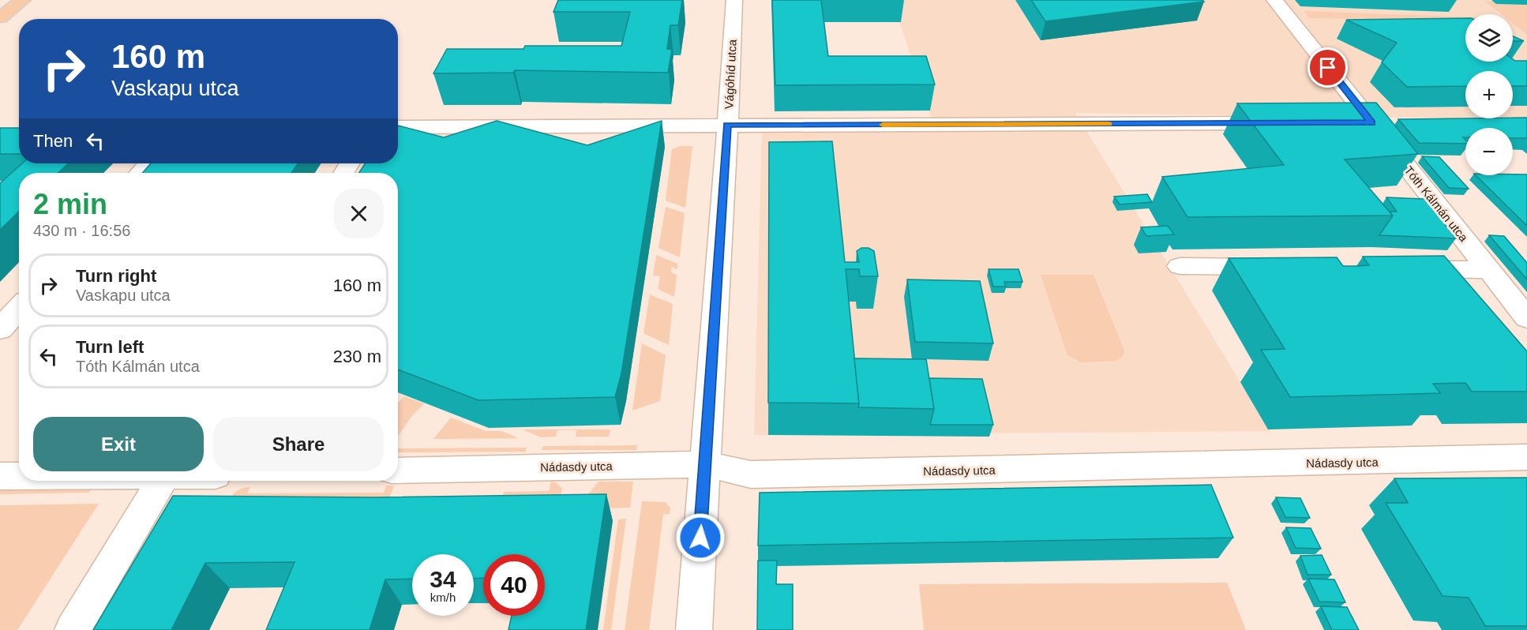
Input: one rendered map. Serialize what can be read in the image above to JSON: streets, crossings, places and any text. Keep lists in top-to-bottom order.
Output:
{
  "streets": {
    "street": ["Vágóhíd utca", "Tóth Kálmán utca", "Nádasdy utca"]
  },
  "crossings": [
    ["Vágóhíd utca", "Nádasdy utca"]
  ],
  "page": {
    "map_buttons": ["+", "−"],
    "turn": ["160 m", "Vaskapu utca"],
    "then": "Then",
    "heading": ["2 min", "430 m · 16:56"],
    "list": [
      {
        "name": "Turn right",
        "note": "Vaskapu utca",
        "value": "160 m"
      },
      {
        "name": "Turn left",
        "note": "Tóth Kálmán utca",
        "value": "230 m"
      }
    ],
    "buttons": ["Exit", "Share"],
    "speed": "34 km/h",
    "limit": "40"
  }
}
